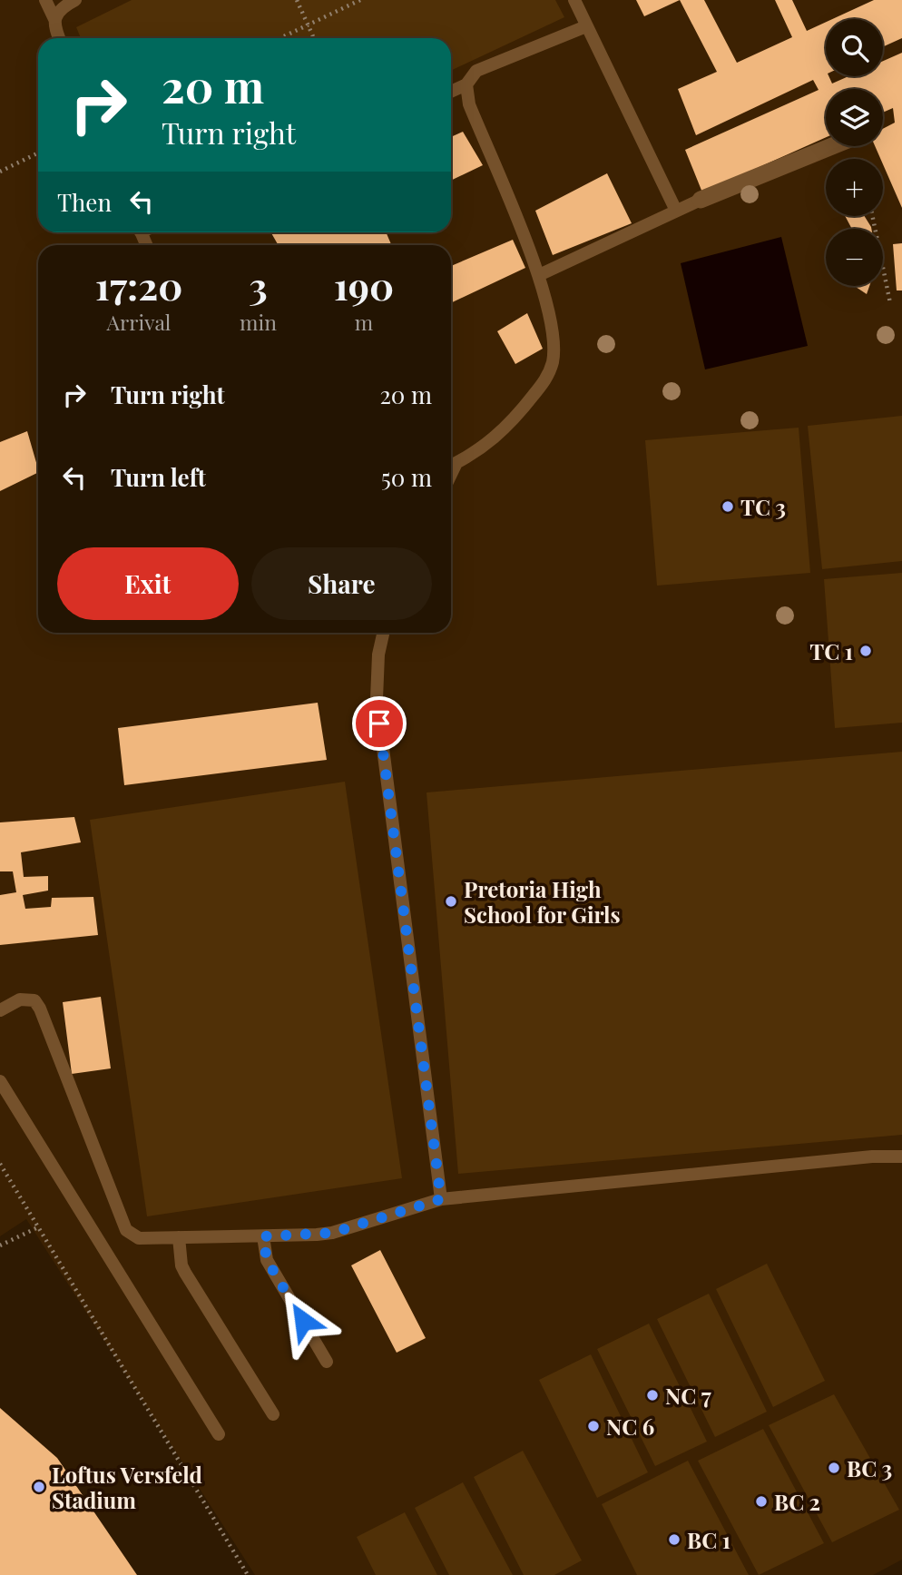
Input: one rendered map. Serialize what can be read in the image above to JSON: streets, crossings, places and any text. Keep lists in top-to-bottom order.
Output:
{
  "places": [
    "TC 3",
    "TC 1",
    "Pretoria High School for Girls",
    "NC 7",
    "NC 6",
    "BC 3",
    "Loftus Versfeld Stadium",
    "BC 2",
    "BC 1"
  ],
  "page": {
    "map_buttons": ["+", "−"],
    "turn": ["20 m", "Turn right"],
    "then": "Then",
    "eta": [
      "17:20",
      "Arrival",
      "3",
      "min",
      "190",
      "m"
    ],
    "list": [
      {
        "name": "Turn right",
        "value": "20 m"
      },
      {
        "name": "Turn left",
        "value": "50 m"
      }
    ],
    "buttons": ["Exit", "Share"]
  }
}
